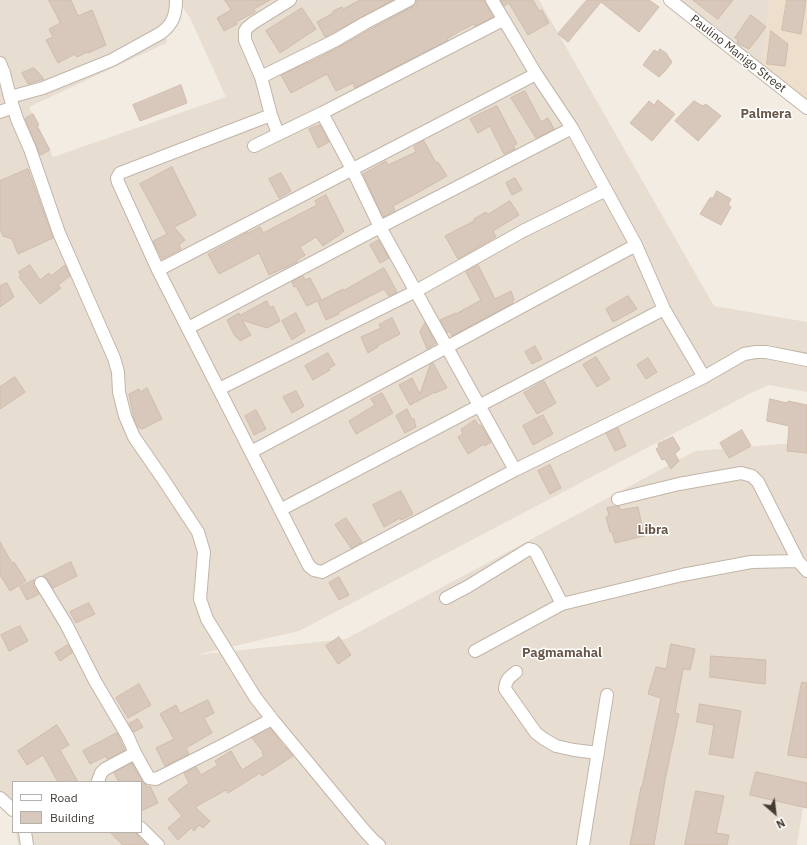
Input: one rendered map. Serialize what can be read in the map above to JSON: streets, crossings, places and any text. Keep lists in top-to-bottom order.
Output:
{
  "streets": {
    "street": ["Paulino Manigo Street"]
  },
  "districts": ["Palmera", "Libra", "Pagmamahal"],
  "legend": ["Road", "Building"],
  "north": "bottom right"
}
